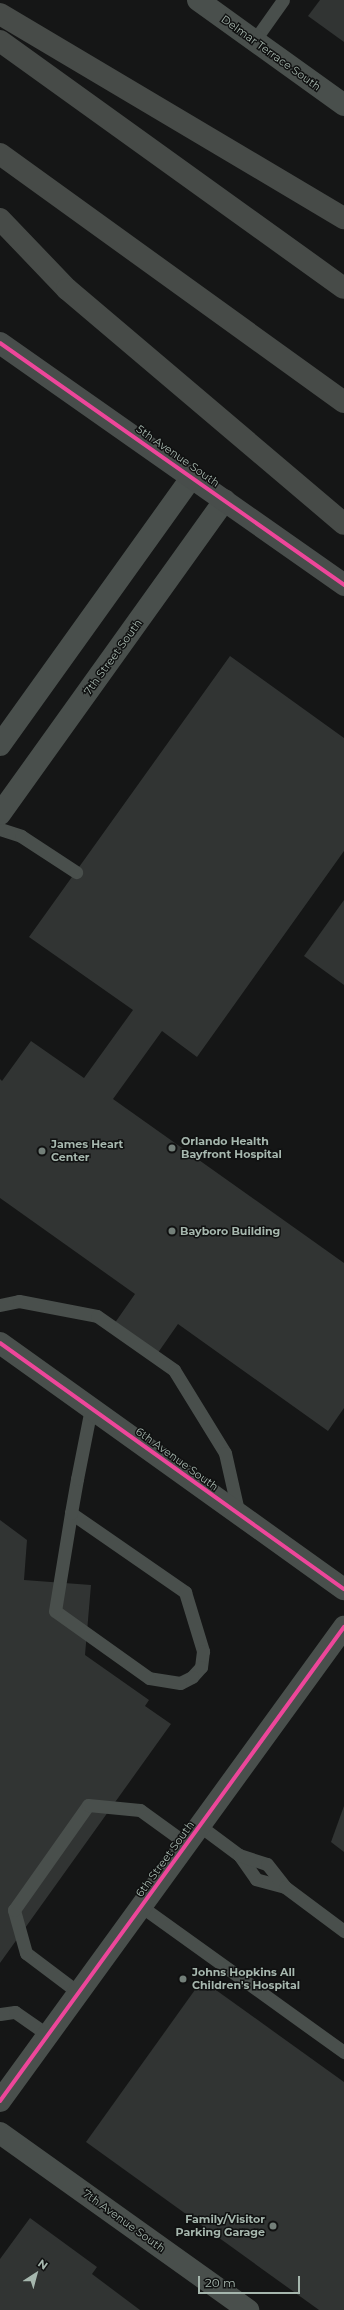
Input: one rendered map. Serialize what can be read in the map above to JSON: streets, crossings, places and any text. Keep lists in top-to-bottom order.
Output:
{
  "streets": {
    "main road": ["5th Avenue South"],
    "street": [
      "Delmar Terrace South",
      "7th Street South",
      "6th Avenue South",
      "6th Street South",
      "7th Avenue South"
    ]
  },
  "crossings": [
    ["5th Avenue South", "7th Street South"]
  ],
  "places": [
    "Orlando Health Bayfront Hospital",
    "James Heart Center",
    "Bayboro Building",
    "Johns Hopkins All Children's Hospital",
    "Family/Visitor Parking Garage"
  ],
  "scale_bar": "20 m",
  "north": "top right"
}
